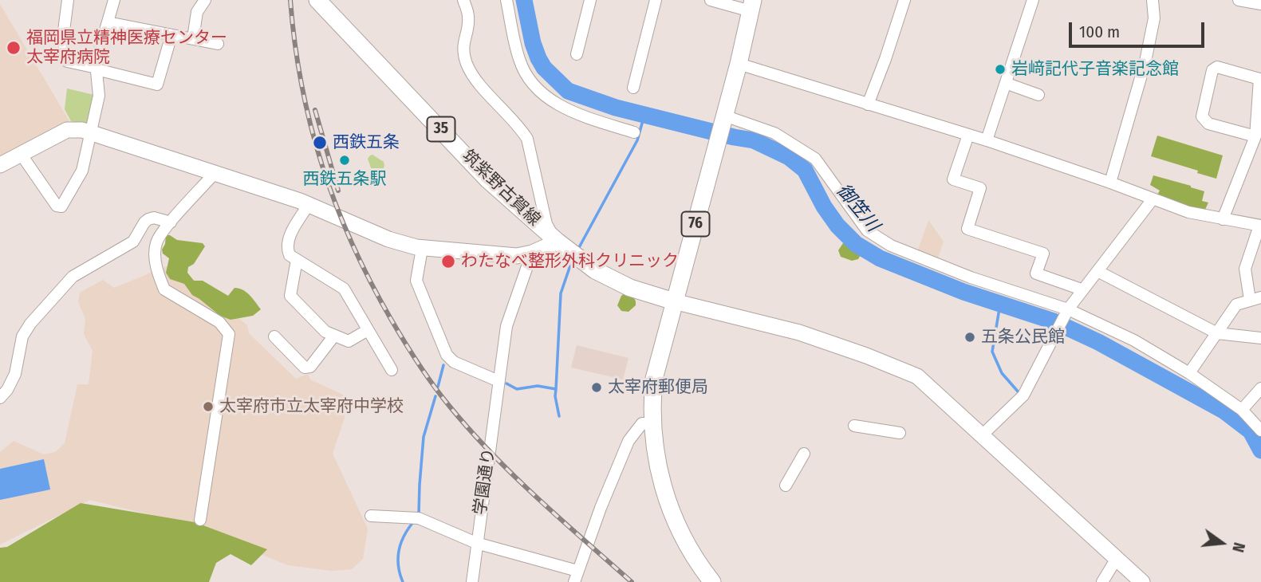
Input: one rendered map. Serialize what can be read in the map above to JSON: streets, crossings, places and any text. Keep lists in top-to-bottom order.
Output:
{
  "streets": {
    "main road": ["35", "筑紫野古賀線", "76"],
    "street": ["学園通り"]
  },
  "crossings": [
    ["筑紫野古賀線", "76"]
  ],
  "water": ["御笠川"],
  "places": [
    "福岡県立精神医療センター 太宰府病院",
    "岩﨑記代子音楽記念館",
    "西鉄五条",
    "西鉄五条駅",
    "わたなべ整形外科クリニック",
    "五条公民館",
    "太宰府郵便局",
    "太宰府市立太宰府中学校"
  ],
  "scale_bar": "100 m",
  "north": "right"
}
